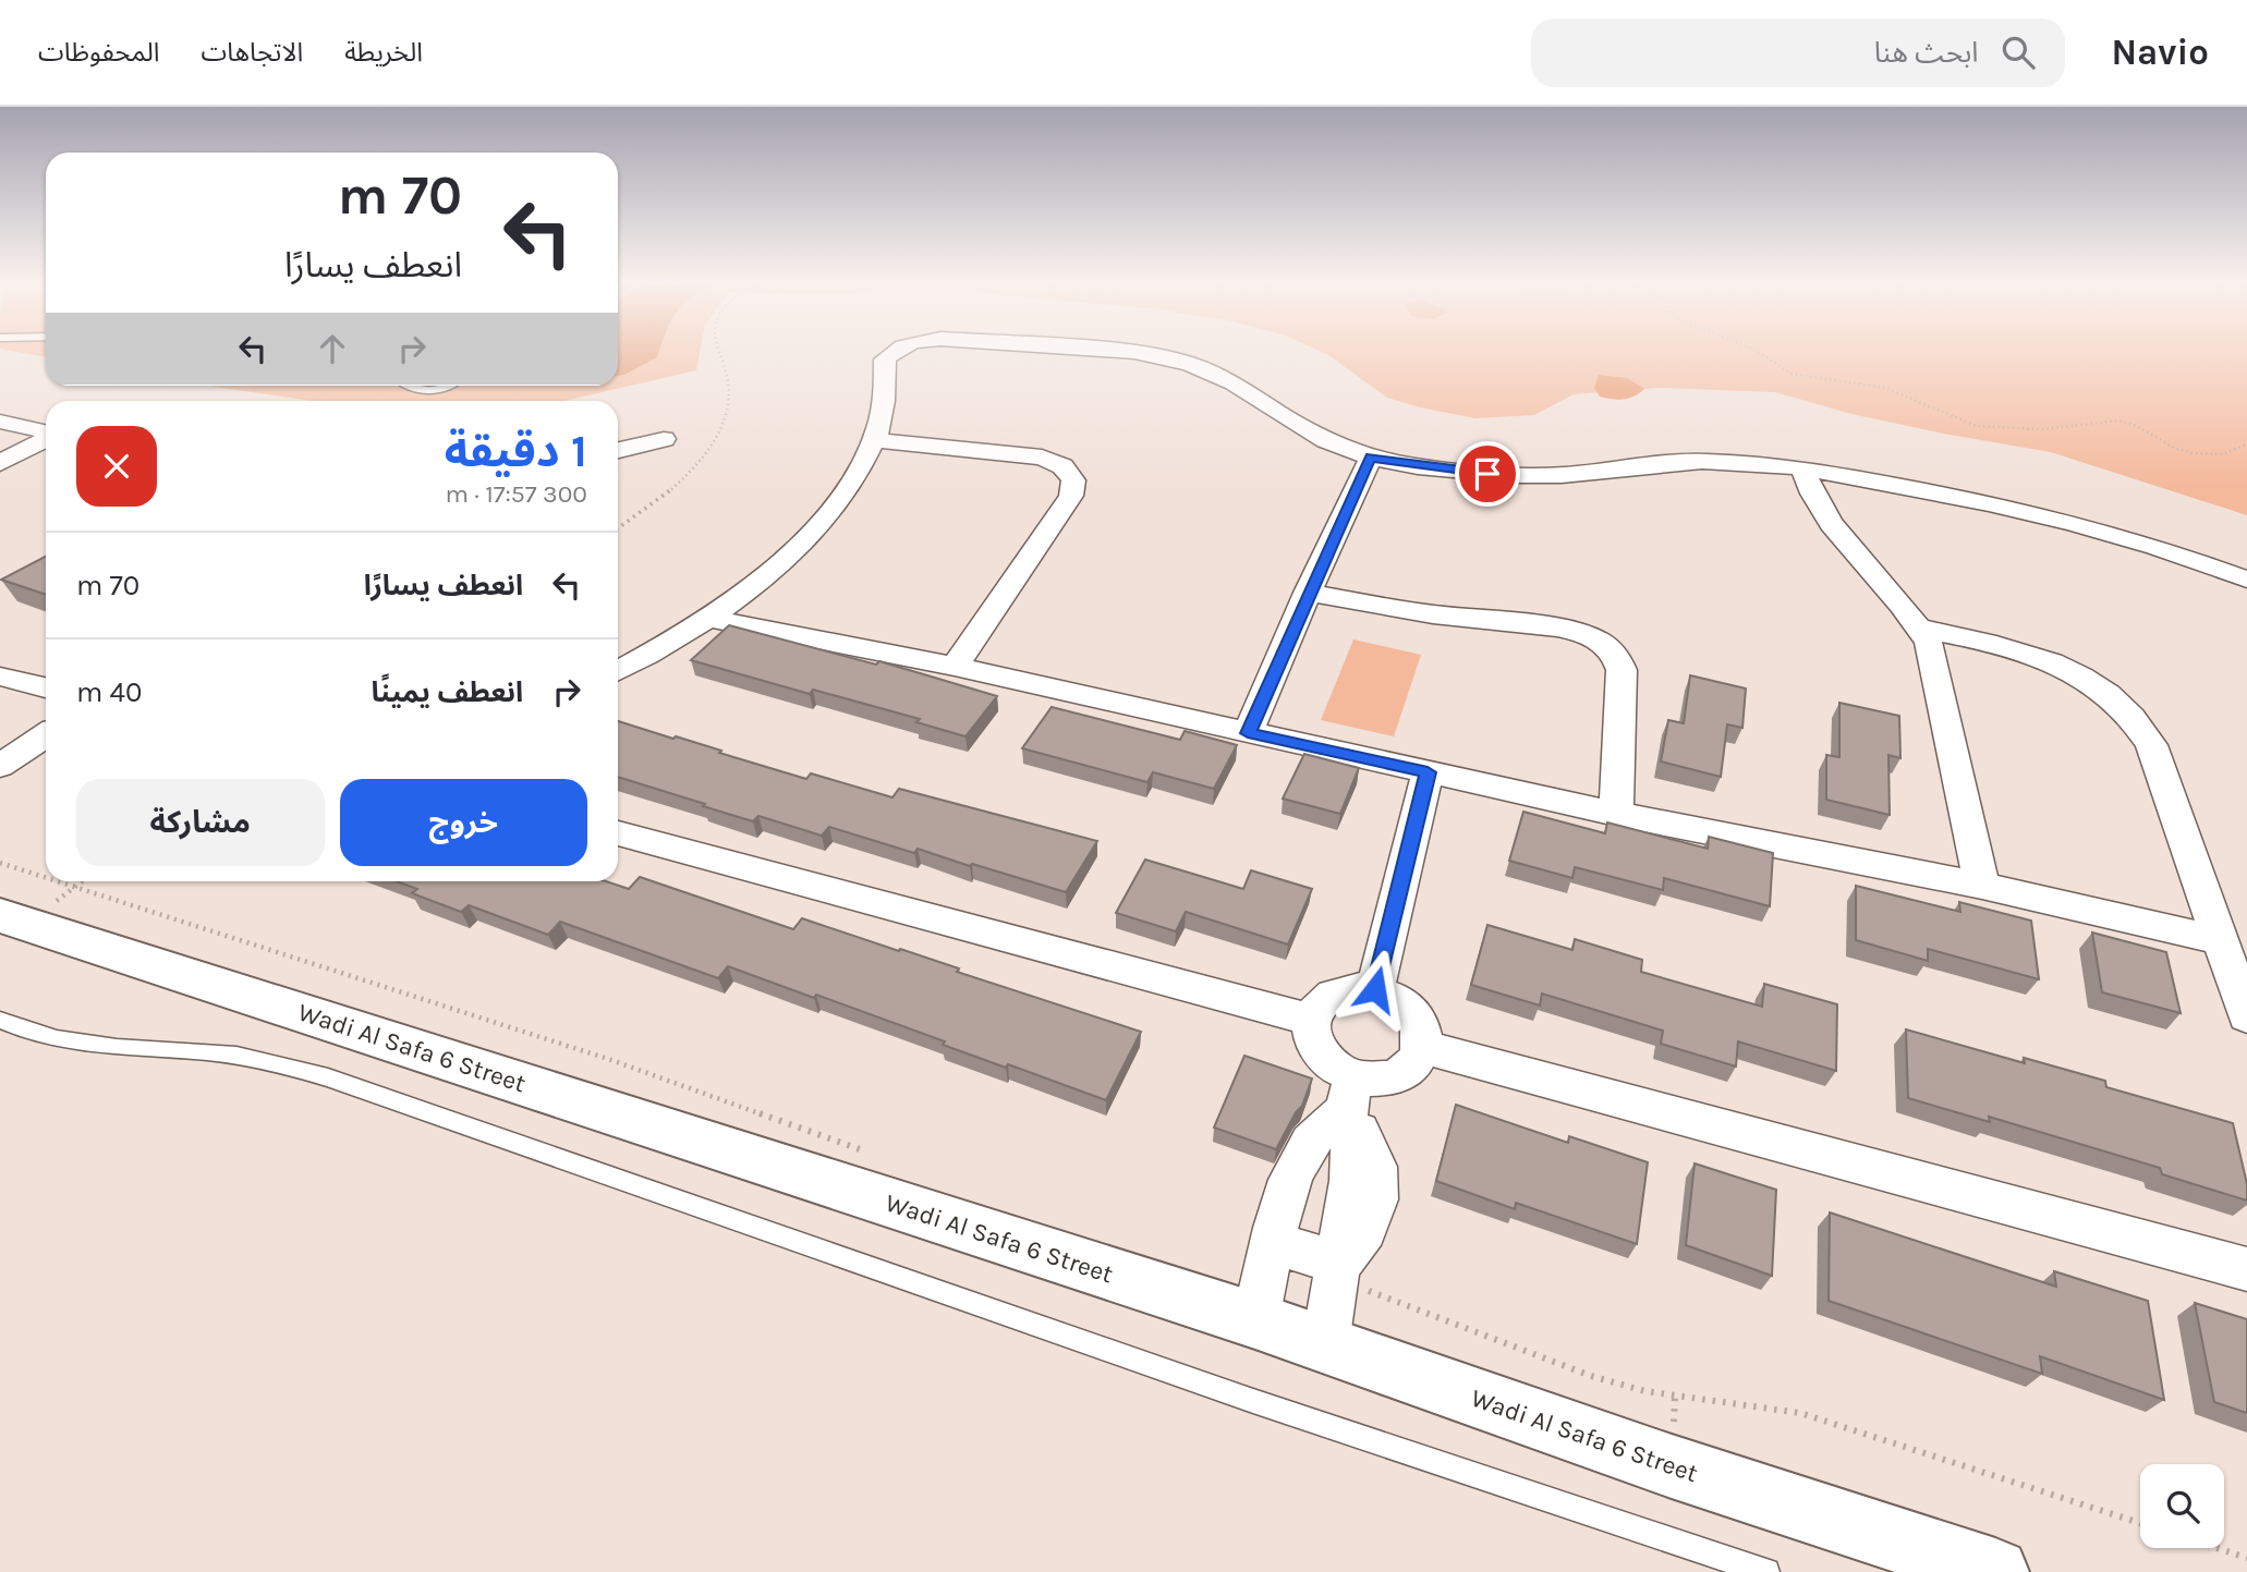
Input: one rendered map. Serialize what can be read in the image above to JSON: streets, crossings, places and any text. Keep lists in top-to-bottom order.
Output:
{
  "streets": {
    "main road": ["Wadi Al Safa 6 Street"]
  },
  "page": {
    "header": "Navio",
    "search": "ابحث هنا",
    "nav": ["الخريطة", "الاتجاهات", "المحفوظات"],
    "turn": ["70 m", "انعطف يسارًا"],
    "heading": ["1 دقيقة", "300 m · 17:57"],
    "list": [
      {
        "name": "انعطف يسارًا",
        "value": "70 m"
      },
      {
        "name": "انعطف يمينًا",
        "value": "40 m"
      }
    ],
    "buttons": ["خروج", "مشاركة"]
  }
}
